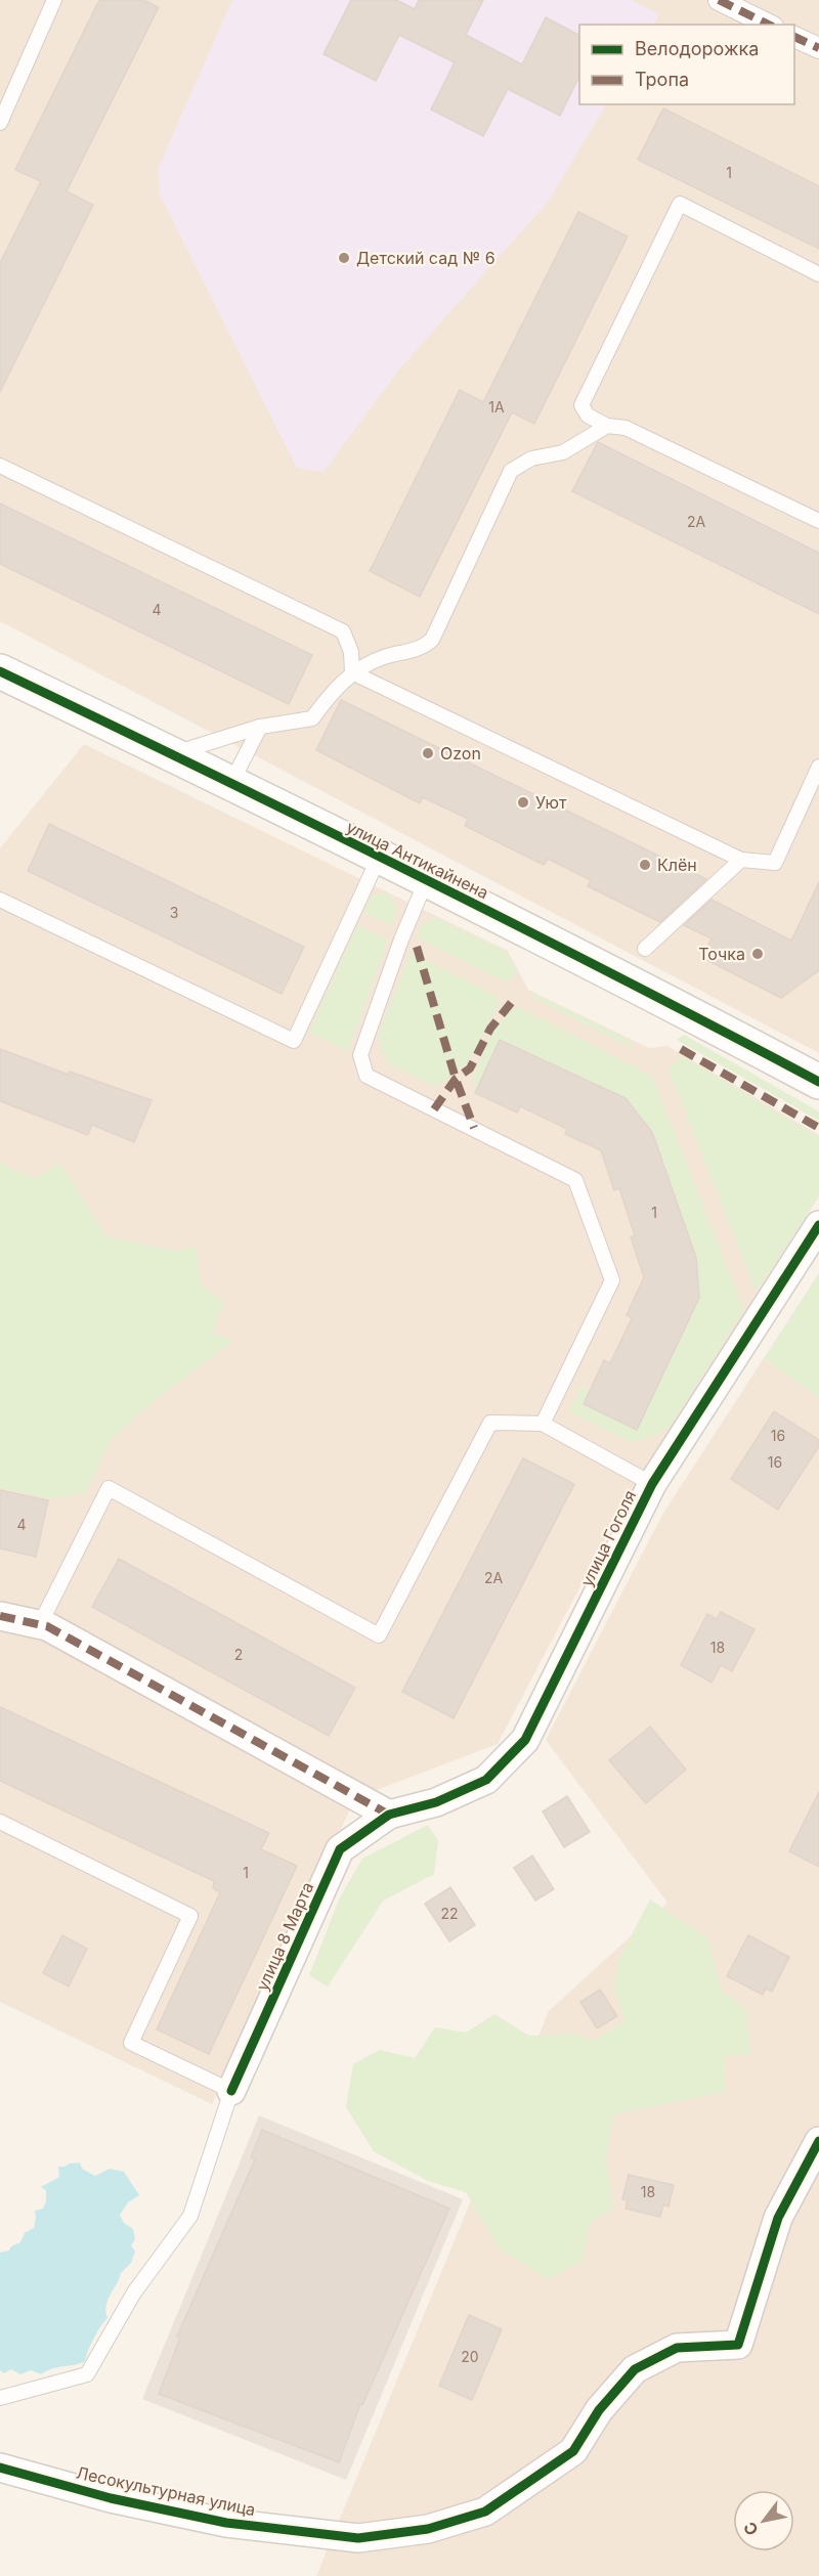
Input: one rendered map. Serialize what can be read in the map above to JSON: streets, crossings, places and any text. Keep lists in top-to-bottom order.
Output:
{
  "streets": {
    "street": [
      "улица Антикайнена",
      "улица Гоголя",
      "улица 8 Марта",
      "Лесокультурная улица"
    ]
  },
  "crossings": [
    ["улица Гоголя", "улица 8 Марта"]
  ],
  "places": [
    "Детский сад № 6",
    "Ozon",
    "Уют",
    "Клён",
    "Точка"
  ],
  "house_numbers": [
    "1",
    "1А",
    "2А",
    "4",
    "3",
    "1",
    "16",
    "16",
    "4",
    "2А",
    "18",
    "2",
    "1",
    "22",
    "18",
    "20"
  ],
  "legend": ["Велодорожка", "Тропа"],
  "north": "bottom left"
}
